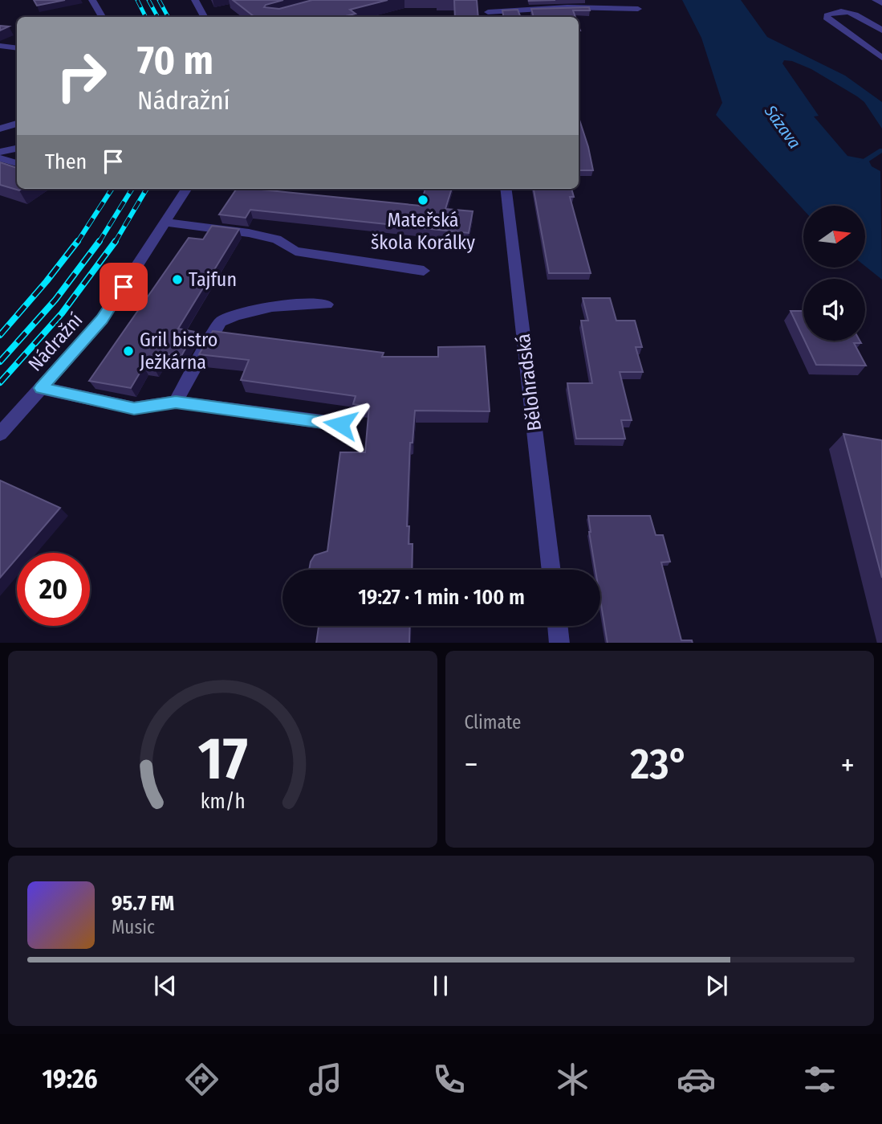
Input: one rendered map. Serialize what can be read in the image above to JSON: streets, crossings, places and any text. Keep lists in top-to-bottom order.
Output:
{
  "streets": {
    "street": ["Nádražní", "Bělohradská"]
  },
  "water": ["Sázava"],
  "places": ["Mateřská škola Korálky", "Tajfun", "Gril bistro Ježkárna"],
  "north": "right",
  "page": {
    "turn": ["70 m", "Nádražní"],
    "then": "Then",
    "limit": "20",
    "trip": "19:27 · 1 min · 100 m",
    "tile": "Climate",
    "heat": ["−", "23°", "+"],
    "song": ["95.7 FM", "Music"],
    "tabs": "19:26",
    "gauge": ["17", "km/h"]
  }
}
